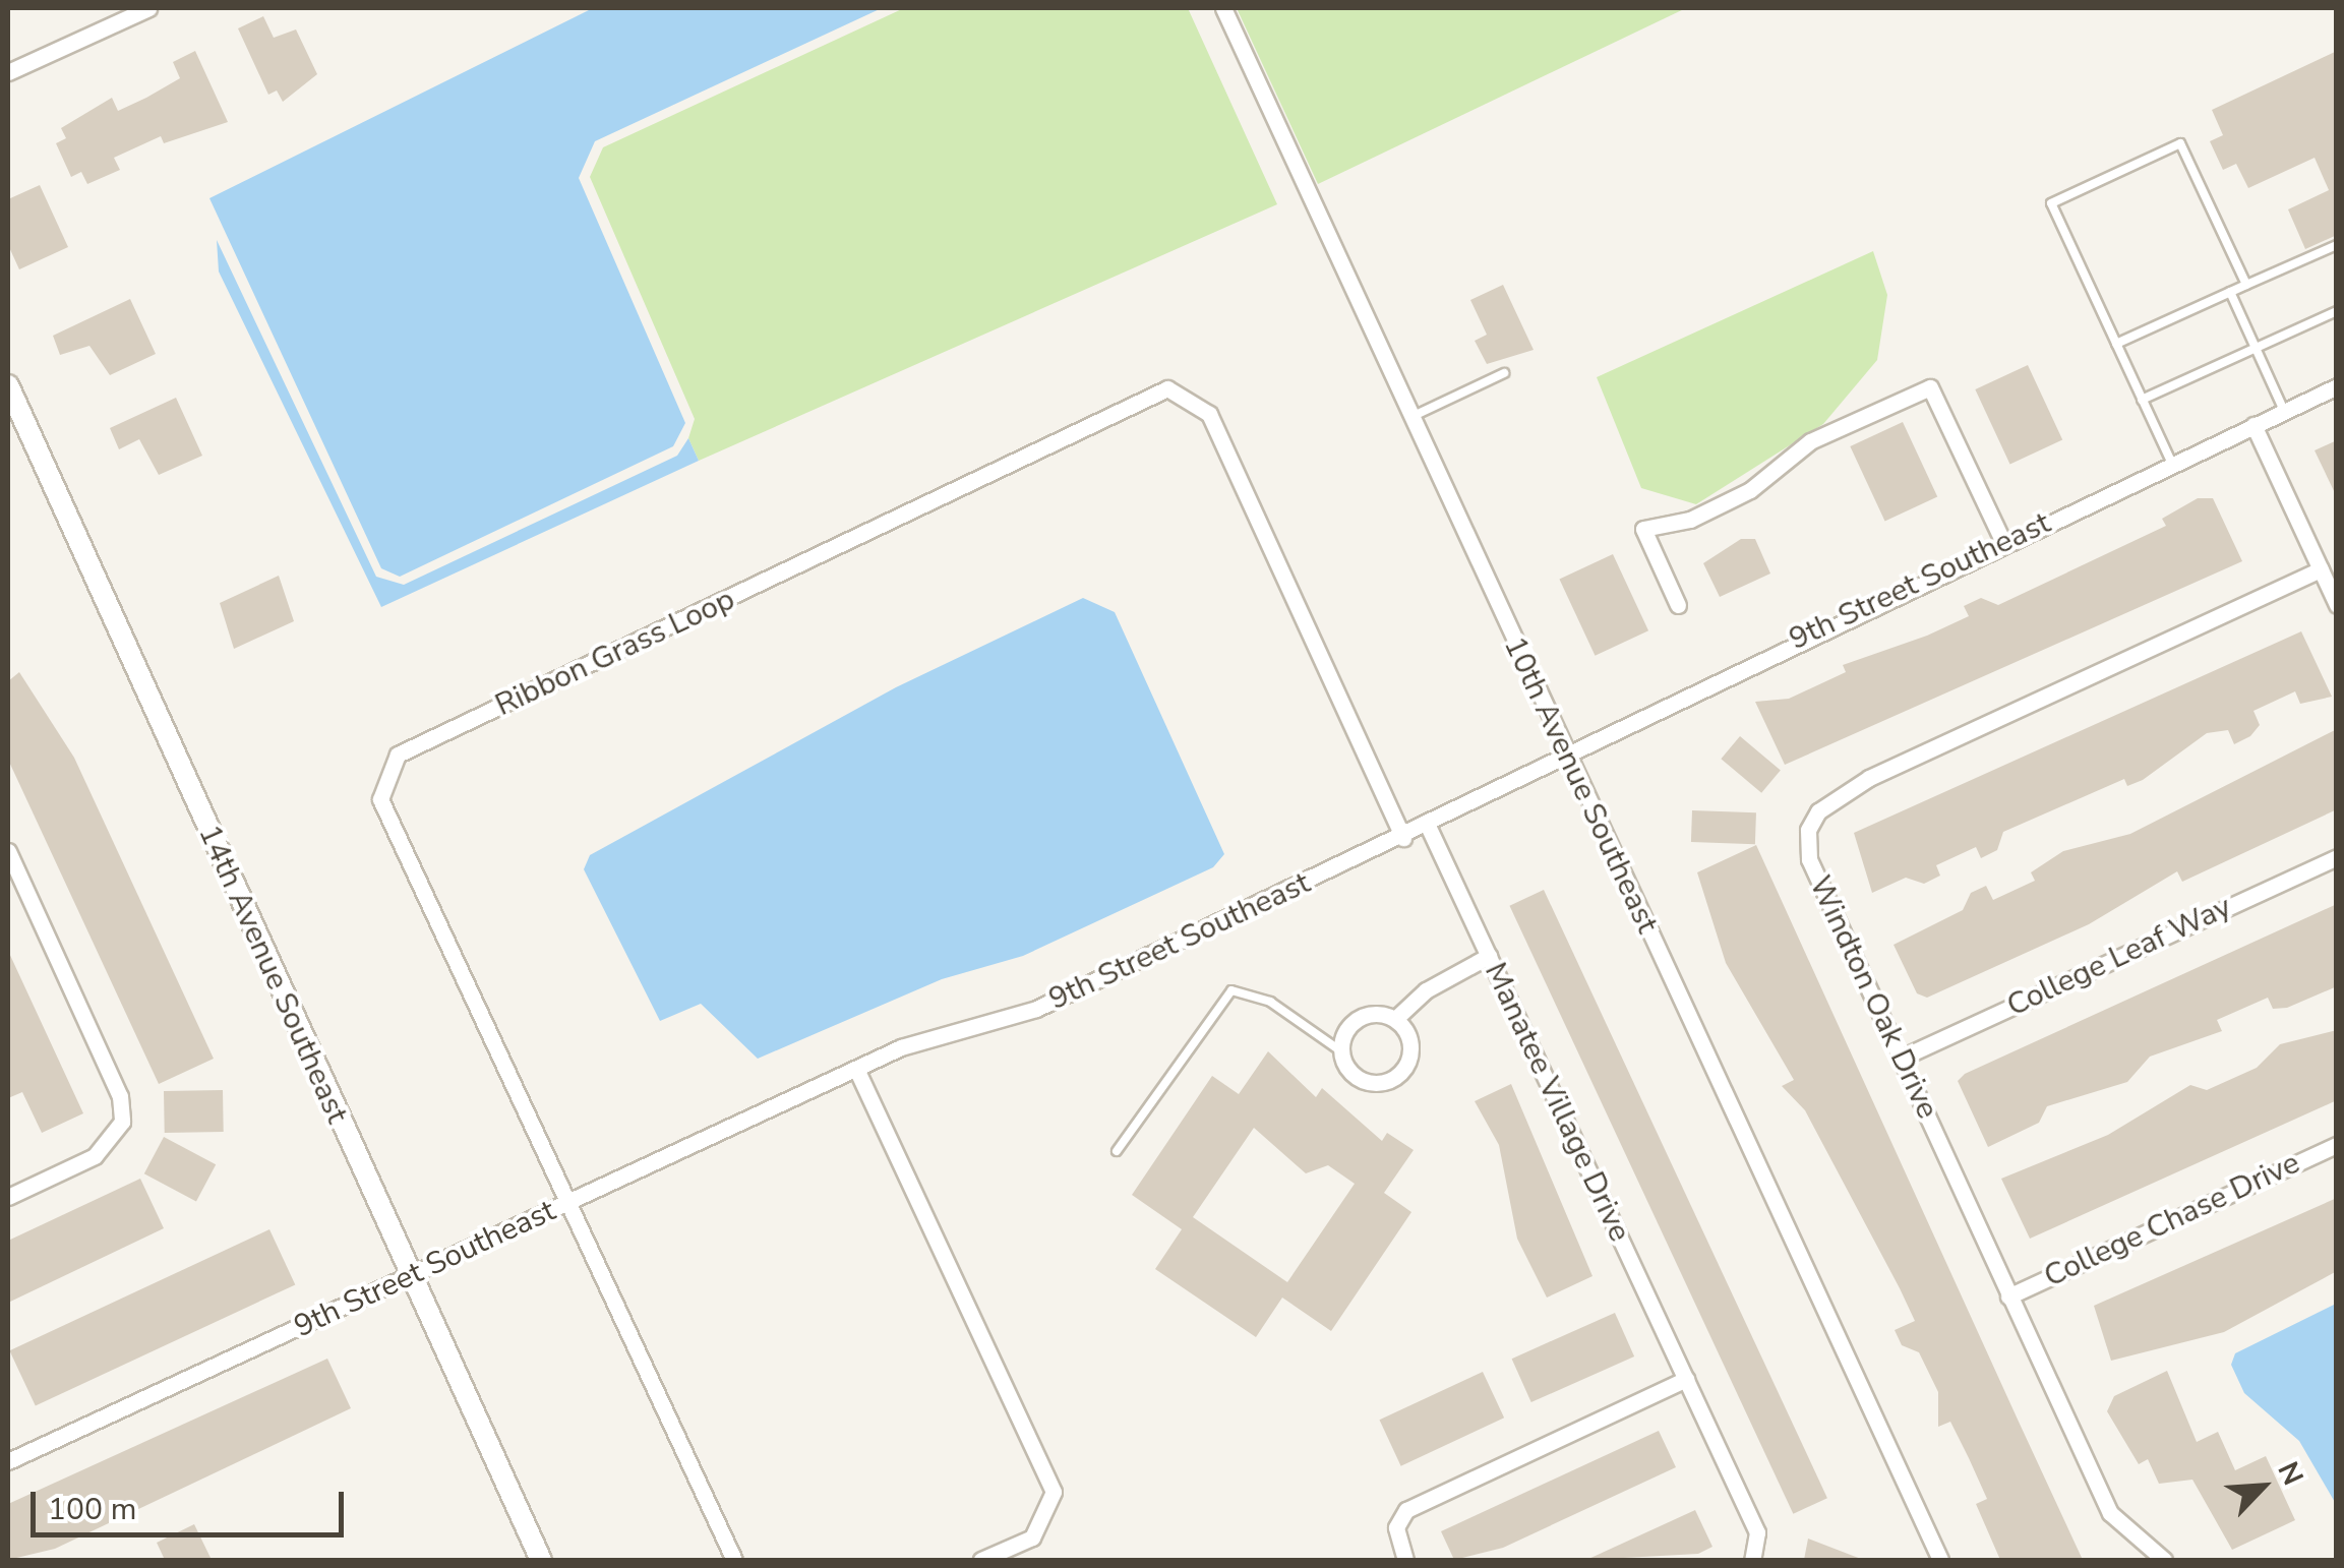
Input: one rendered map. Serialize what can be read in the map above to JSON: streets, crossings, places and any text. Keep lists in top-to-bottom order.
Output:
{
  "streets": {
    "street": [
      "9th Street Southeast",
      "Ribbon Grass Loop",
      "10th Avenue Southeast",
      "College Leaf Way",
      "14th Avenue Southeast",
      "Windton Oak Drive",
      "Manatee Village Drive",
      "College Chase Drive"
    ]
  },
  "crossings": [
    ["9th Street Southeast", "Ribbon Grass Loop"],
    ["9th Street Southeast", "10th Avenue Southeast"],
    ["9th Street Southeast", "14th Avenue Southeast"],
    ["9th Street Southeast", "Manatee Village Drive"],
    ["College Leaf Way", "Windton Oak Drive"],
    ["Windton Oak Drive", "College Chase Drive"]
  ],
  "scale_bar": "100 m",
  "north": "top right"
}
